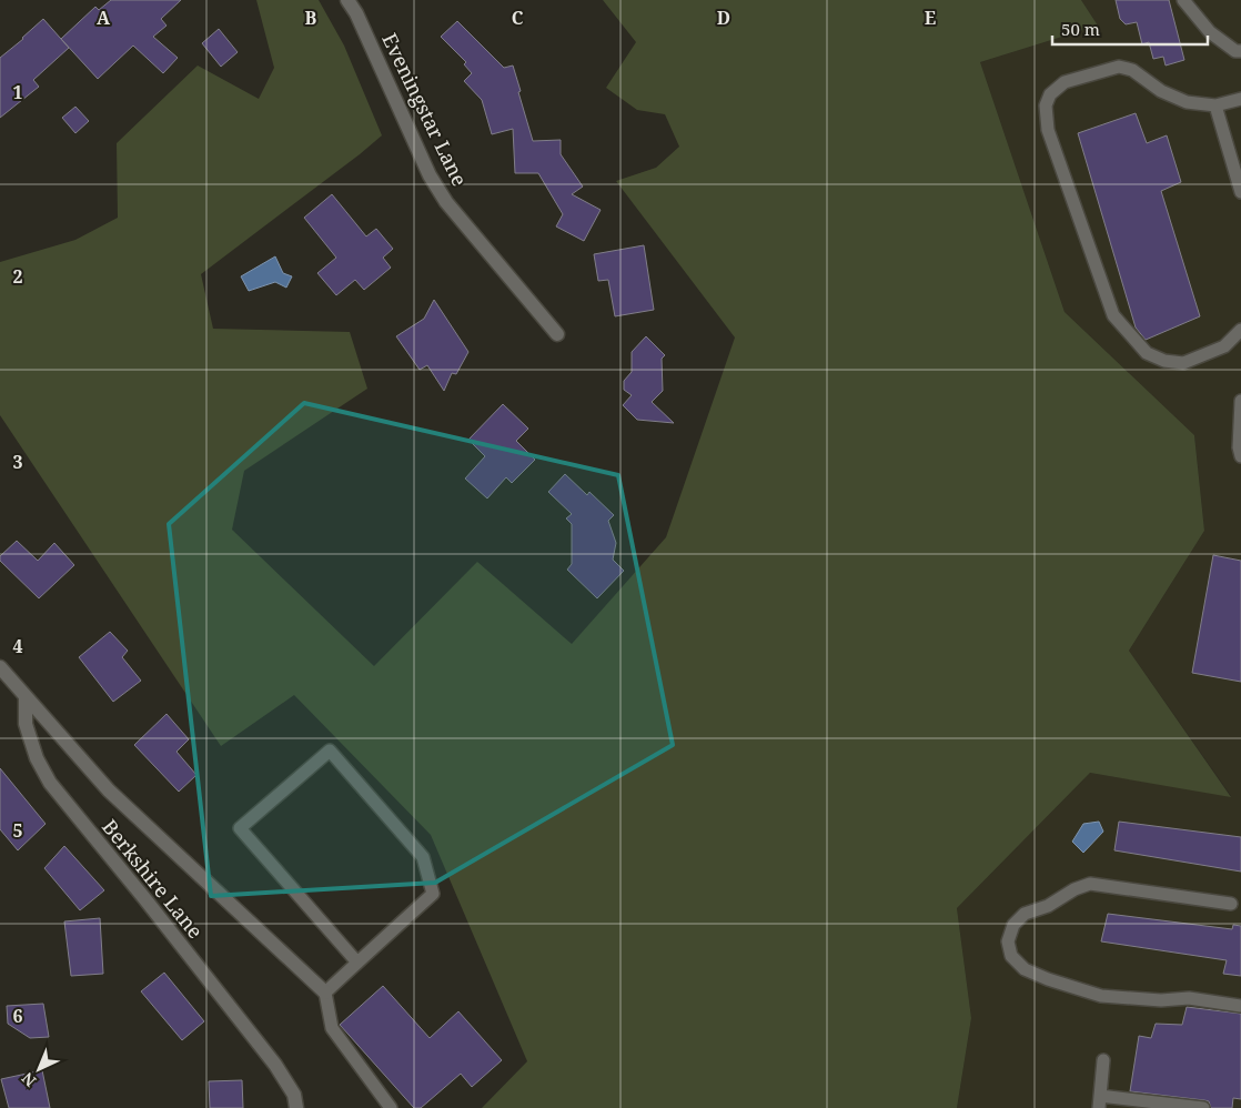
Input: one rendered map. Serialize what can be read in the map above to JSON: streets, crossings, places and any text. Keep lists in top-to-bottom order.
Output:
{
  "streets": {
    "street": ["Eveningstar Lane", "Berkshire Lane"]
  },
  "scale_bar": "50 m",
  "north": "bottom left",
  "grid": {
    "columns": [
      "A",
      "B",
      "C",
      "D",
      "E"
    ],
    "rows": [
      "1",
      "2",
      "3",
      "4",
      "5",
      "6"
    ]
  }
}
